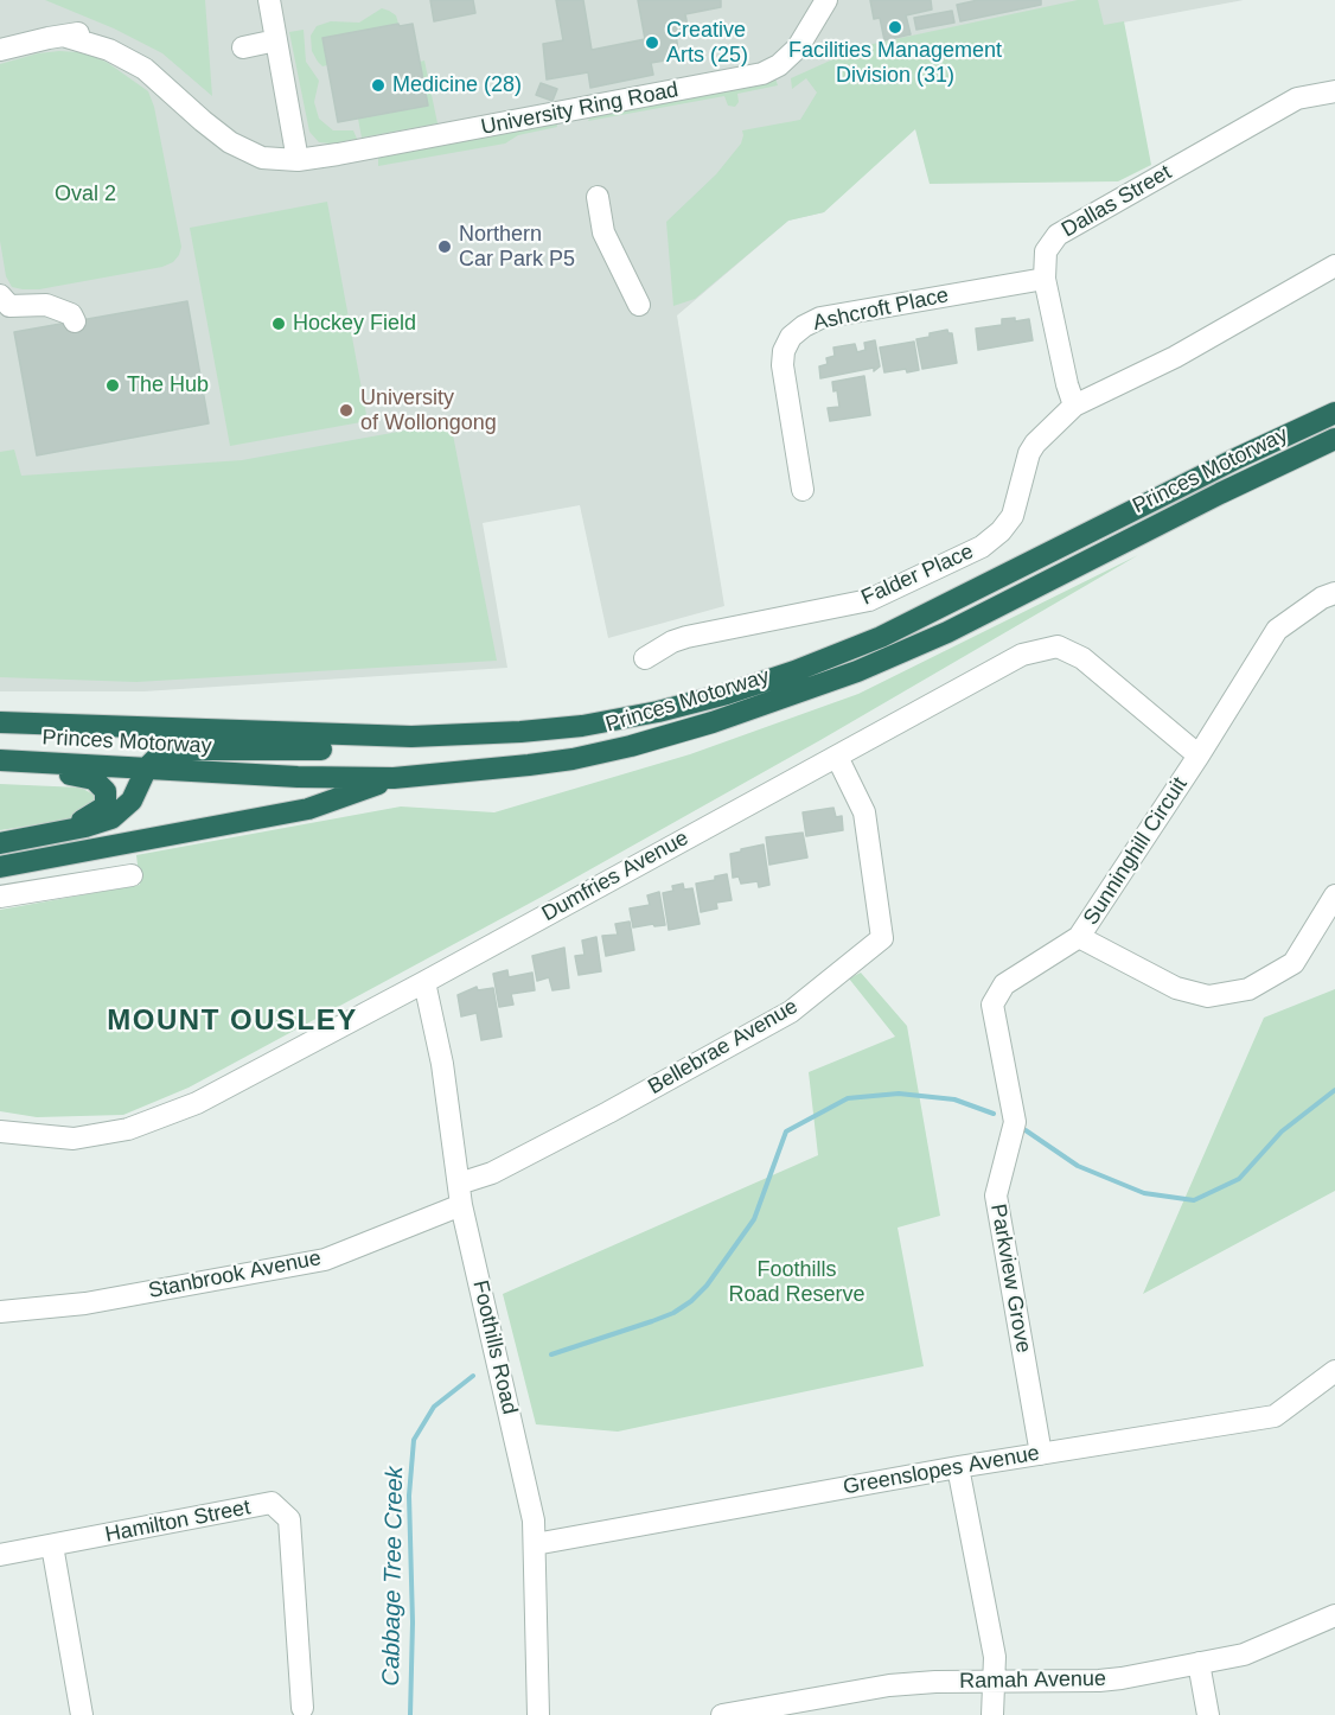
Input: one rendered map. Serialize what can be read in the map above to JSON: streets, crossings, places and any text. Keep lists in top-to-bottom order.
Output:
{
  "streets": {
    "highway": ["Princes Motorway"],
    "street": [
      "University Ring Road",
      "Dallas Street",
      "Ashcroft Place",
      "Falder Place",
      "Sunninghill Circuit",
      "Dumfries Avenue",
      "Bellebrae Avenue",
      "Stanbrook Avenue",
      "Parkview Grove",
      "Foothills Road",
      "Greenslopes Avenue",
      "Hamilton Street",
      "Ramah Avenue"
    ]
  },
  "crossings": [
    ["Dallas Street", "Ashcroft Place"],
    ["Dallas Street", "Falder Place"],
    ["Sunninghill Circuit", "Dumfries Avenue"],
    ["Sunninghill Circuit", "Parkview Grove"],
    ["Dumfries Avenue", "Bellebrae Avenue"],
    ["Dumfries Avenue", "Foothills Road"],
    ["Bellebrae Avenue", "Stanbrook Avenue"],
    ["Bellebrae Avenue", "Foothills Road"],
    ["Stanbrook Avenue", "Foothills Road"],
    ["Parkview Grove", "Greenslopes Avenue"],
    ["Foothills Road", "Greenslopes Avenue"]
  ],
  "districts": ["MOUNT OUSLEY"],
  "water": ["Cabbage Tree Creek"],
  "parks": ["Oval 2", "Foothills Road Reserve"],
  "places": [
    "Facilities Management Division (31)",
    "Creative Arts (25)",
    "Medicine (28)",
    "Northern Car Park P5",
    "Hockey Field",
    "The Hub",
    "University of Wollongong"
  ]
}
